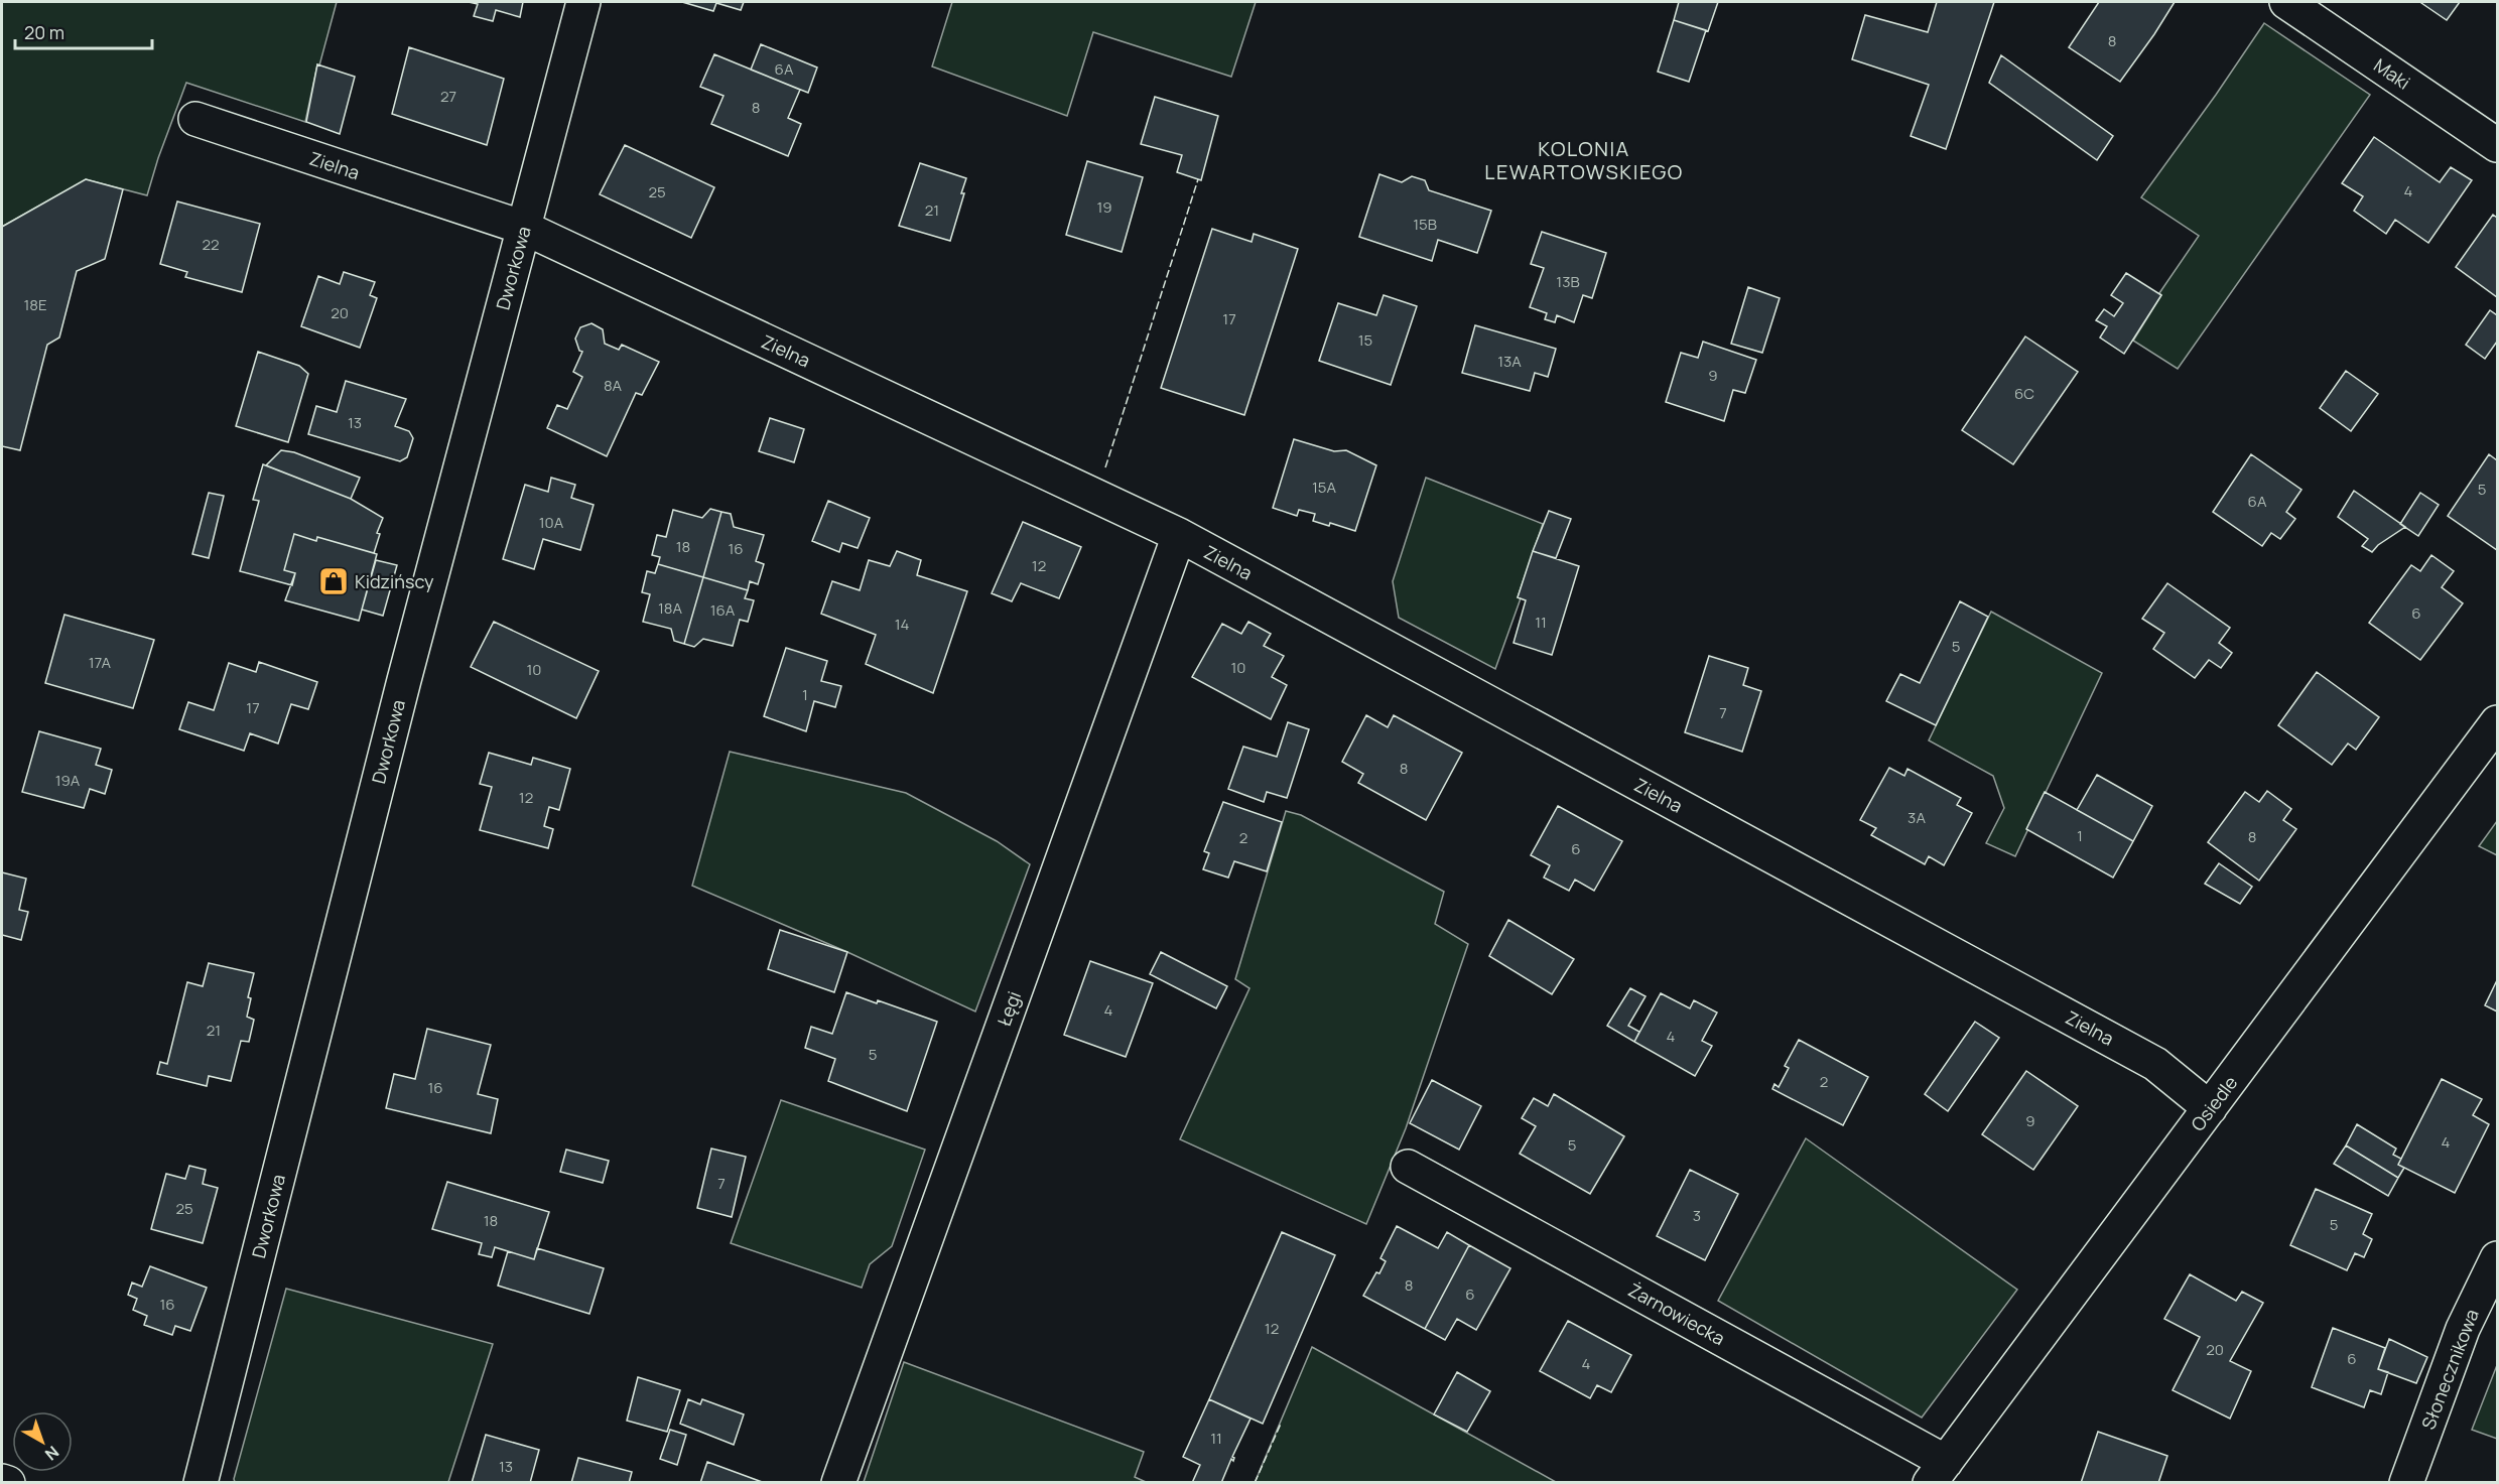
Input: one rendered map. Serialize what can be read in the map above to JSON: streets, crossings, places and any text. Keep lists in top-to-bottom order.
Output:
{
  "streets": {
    "street": [
      "Maki",
      "Zielna",
      "Dworkowa",
      "Łęgi",
      "Osiedle",
      "Żarnowiecka",
      "Słonecznikowa"
    ]
  },
  "crossings": [
    ["Zielna", "Dworkowa"],
    ["Zielna", "Łęgi"],
    ["Zielna", "Osiedle"],
    ["Osiedle", "Żarnowiecka"]
  ],
  "districts": ["KOLONIA LEWARTOWSKIEGO"],
  "places": {
    "shop": ["Kidzińscy"]
  },
  "house_numbers": [
    "8",
    "6A",
    "27",
    "8",
    "4",
    "25",
    "19",
    "21",
    "15B",
    "22",
    "13B",
    "18E",
    "20",
    "17",
    "15",
    "13A",
    "9",
    "8A",
    "6C",
    "13",
    "15A",
    "5",
    "6A",
    "10A",
    "18",
    "16",
    "12",
    "18A",
    "16A",
    "6",
    "11",
    "14",
    "5",
    "17A",
    "10",
    "10",
    "1",
    "17",
    "7",
    "8",
    "19A",
    "12",
    "3A",
    "1",
    "8",
    "2",
    "6",
    "4",
    "21",
    "4",
    "5",
    "2",
    "16",
    "9",
    "4",
    "5",
    "7",
    "25",
    "3",
    "18",
    "5",
    "8",
    "6",
    "16",
    "12",
    "20",
    "6",
    "4",
    "11",
    "13"
  ],
  "scale_bar": "20 m",
  "north": "bottom right"
}
